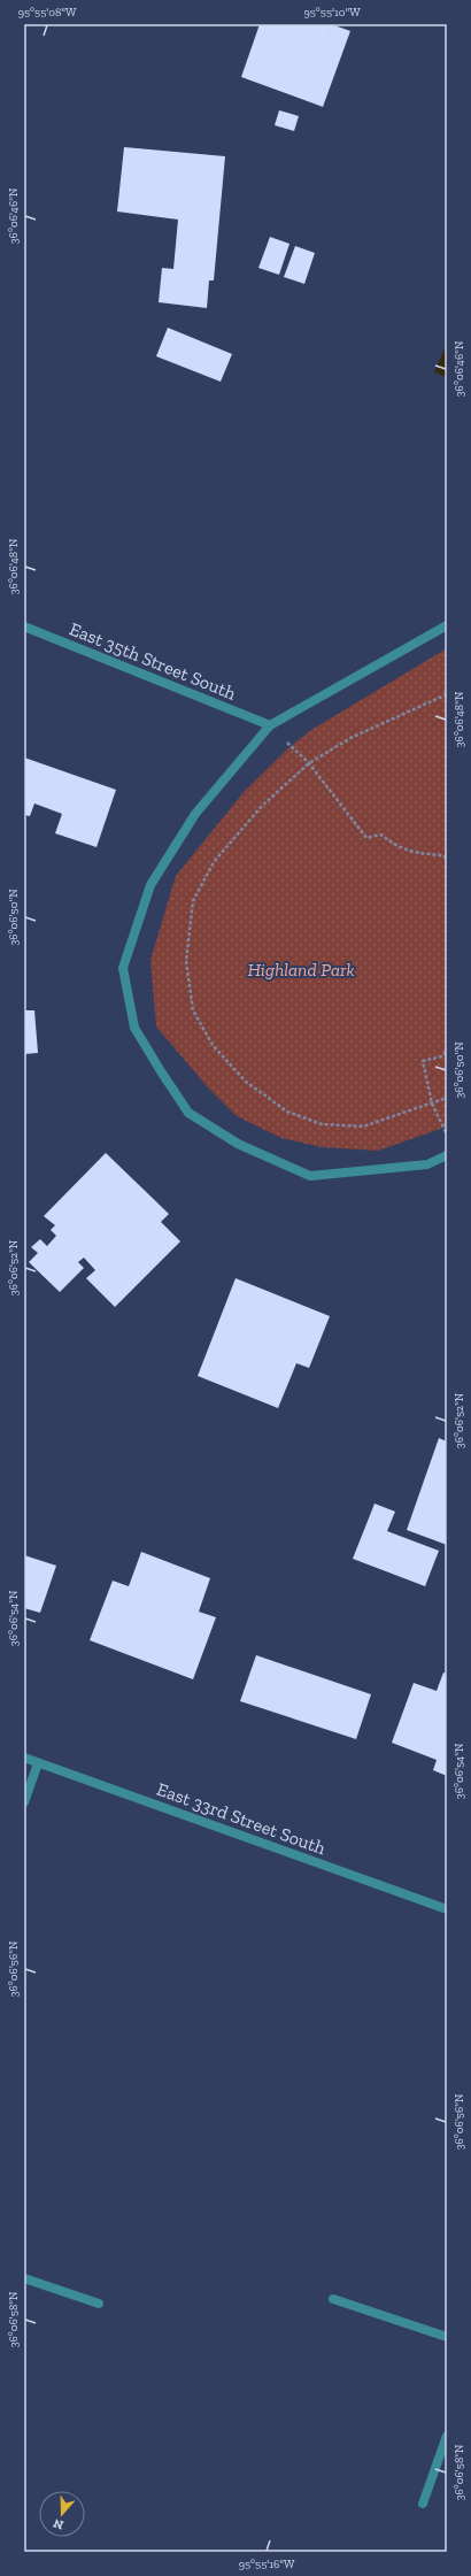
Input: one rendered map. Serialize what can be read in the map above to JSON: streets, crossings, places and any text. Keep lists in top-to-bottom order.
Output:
{
  "streets": {
    "street": ["East 35th Street South", "East 33rd Street South"]
  },
  "parks": ["Highland Park"],
  "north": "bottom",
  "coordinates": [
    "95°55'08\"W",
    "95°55'10\"W",
    "36°06'46\"N",
    "36°06'48\"N",
    "36°06'50\"N",
    "36°06'52\"N",
    "36°06'54\"N",
    "36°06'56\"N",
    "36°06'58\"N",
    "95°55'16\"W"
  ]
}
